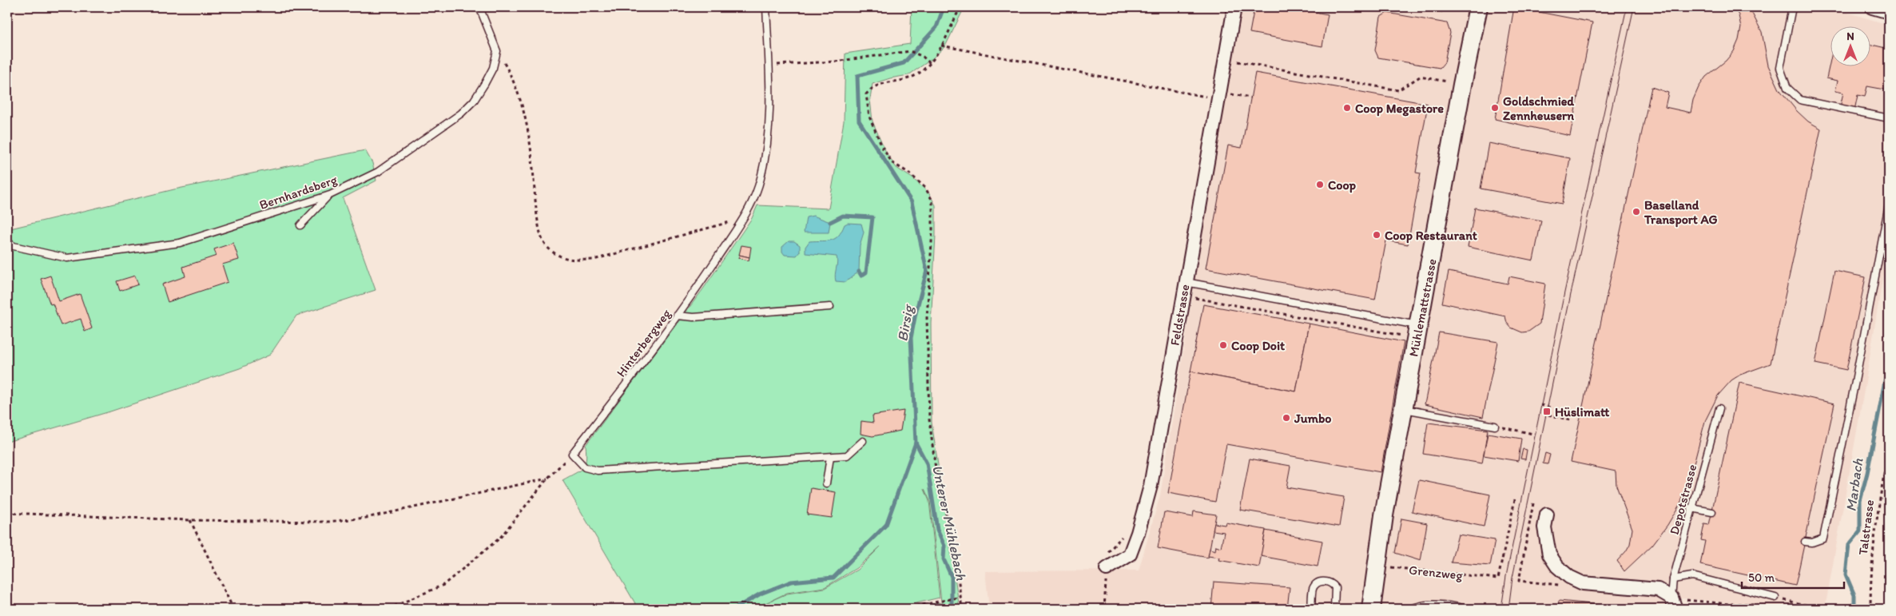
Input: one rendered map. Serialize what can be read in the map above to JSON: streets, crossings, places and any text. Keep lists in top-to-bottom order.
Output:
{
  "streets": {
    "main road": ["Mühlemattstrasse"],
    "street": ["Feldstrasse"],
    "lane": ["Bernhardsberg", "Hinterbergweg", "Depotstrasse"],
    "path": ["Talstrasse", "Grenzweg"]
  },
  "crossings": [
    ["Mühlemattstrasse", "Grenzweg"]
  ],
  "water": ["Birsig", "Marbach", "Unterer Mühlebach"],
  "places": {
    "other": [
      "Coop Megastore",
      "Goldschmied Zennheusern",
      "Coop",
      "Baselland Transport AG",
      "Coop Restaurant",
      "Coop Doit",
      "Jumbo"
    ],
    "transit": ["Hüslimatt"]
  },
  "scale_bar": "50 m",
  "north": "top"
}
